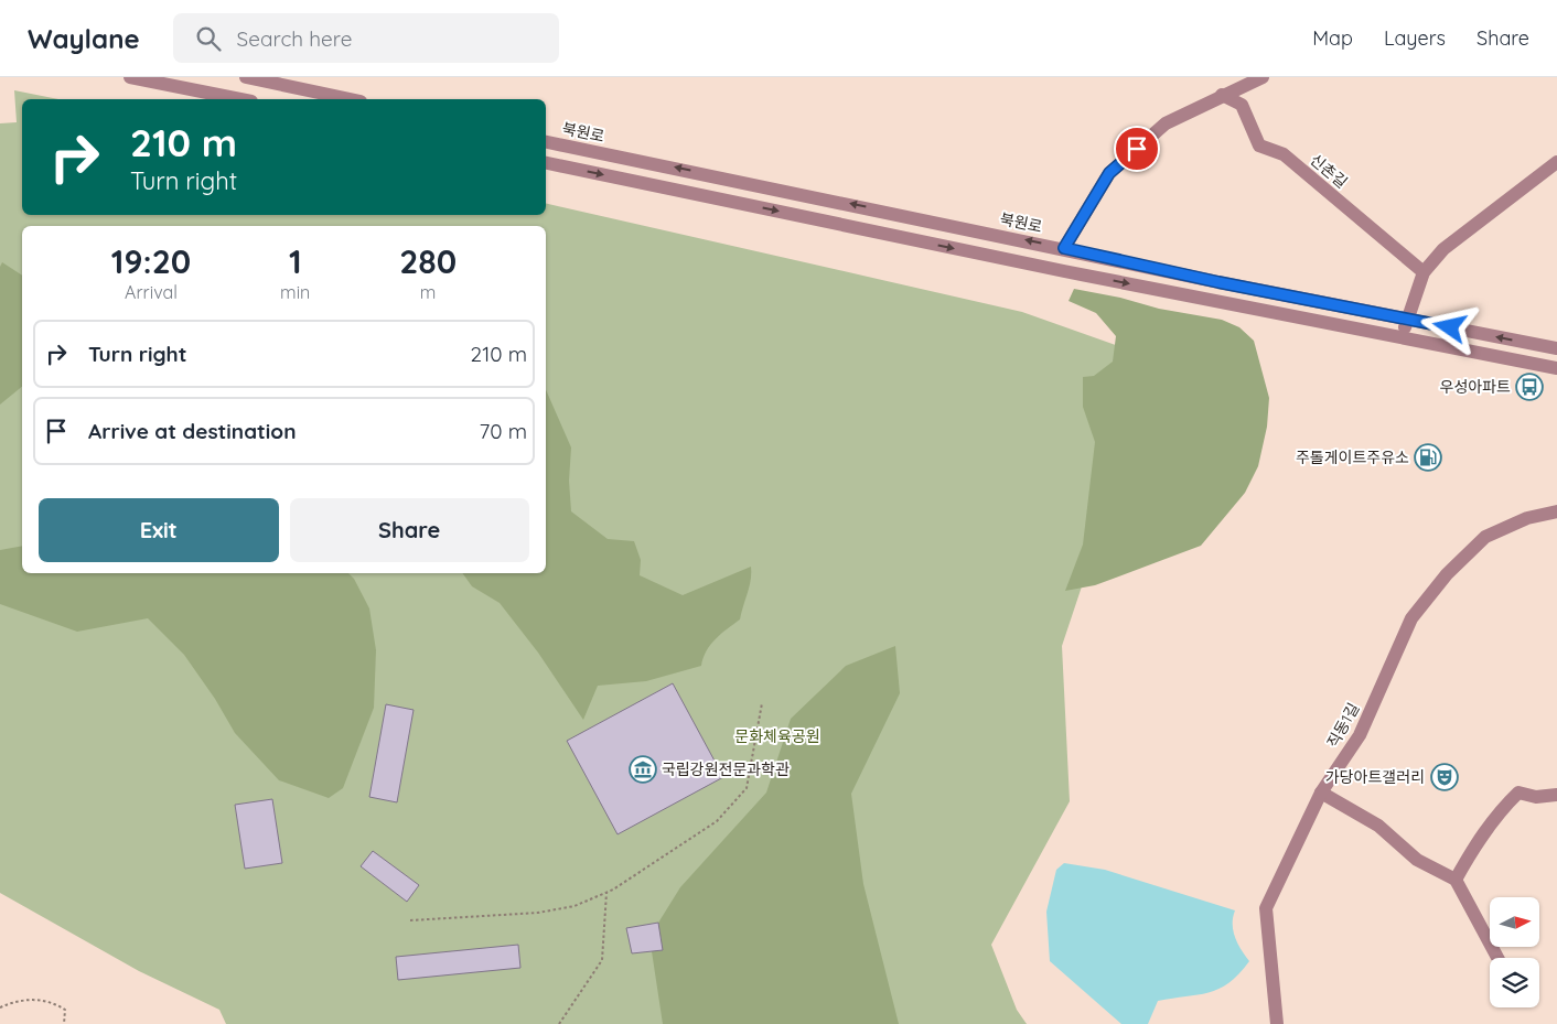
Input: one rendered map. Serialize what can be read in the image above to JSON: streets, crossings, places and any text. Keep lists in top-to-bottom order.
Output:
{
  "streets": {
    "street": ["북원로", "신촌길", "직동1길"]
  },
  "parks": ["문화체육공원"],
  "places": {
    "bus stop": ["우성아파트"],
    "fuel station": ["주톨게이트주유소"],
    "museum": ["국립강원전문과학관"],
    "theatre": ["가당아트갤러리"]
  },
  "north": "right",
  "page": {
    "header": "Waylane",
    "search": "Search here",
    "nav": ["Map", "Layers", "Share"],
    "turn": ["210 m", "Turn right"],
    "eta": [
      "19:20",
      "Arrival",
      "1",
      "min",
      "280",
      "m"
    ],
    "list": [
      {
        "name": "Turn right",
        "value": "210 m"
      },
      {
        "name": "Arrive at destination",
        "value": "70 m"
      }
    ],
    "buttons": ["Exit", "Share"]
  }
}
